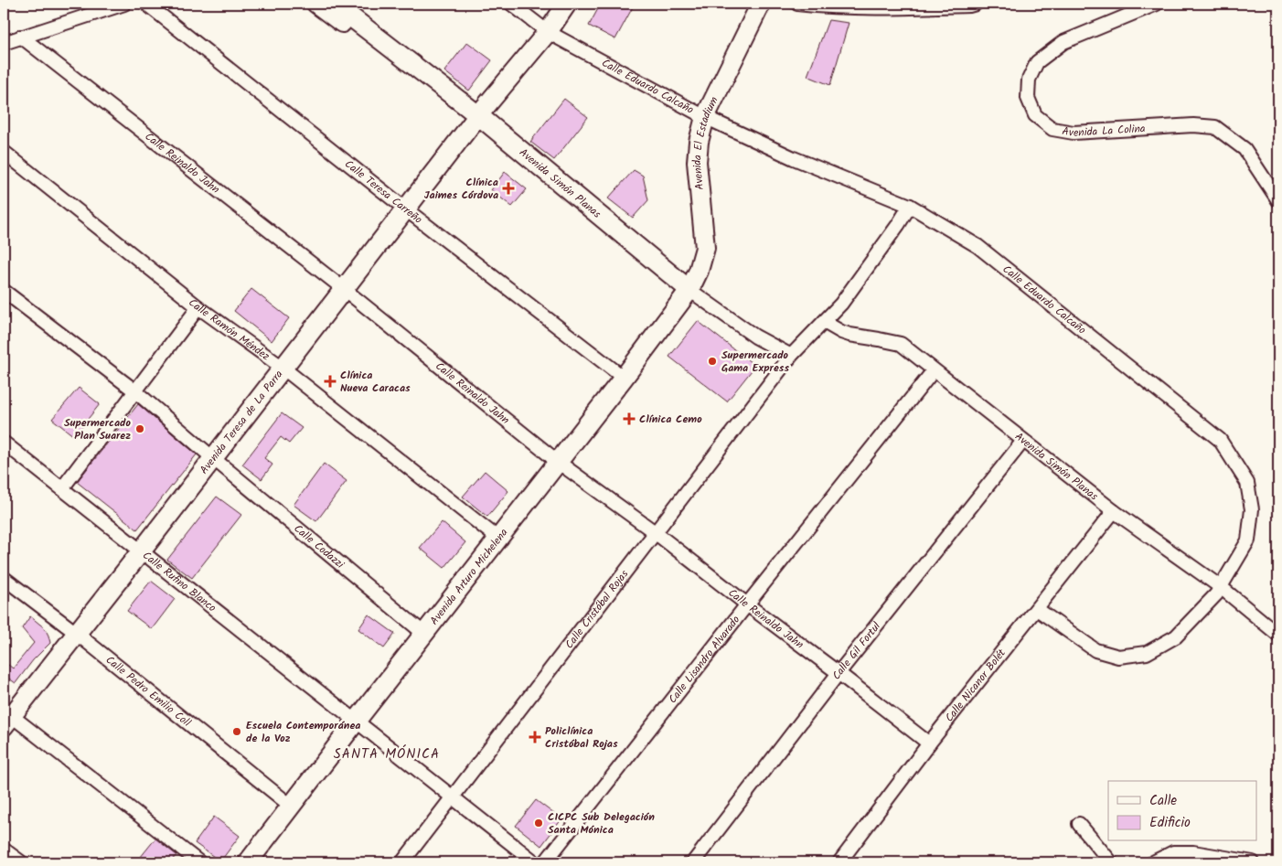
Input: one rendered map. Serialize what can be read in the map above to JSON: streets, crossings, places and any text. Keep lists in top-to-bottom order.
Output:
{
  "streets": {
    "street": [
      "Calle Eduardo Calcaño",
      "Avenida La Colina",
      "Avenida El Estadium",
      "Calle Reinaldo Jahn",
      "Avenida Simón Planas",
      "Calle Teresa Carreño",
      "Calle Ramón Méndez",
      "Avenida Teresa de La Parra",
      "Calle Codazzi",
      "Avenida Arturo Michelena",
      "Calle Rufino Blanco",
      "Calle Cristóbal Rojas",
      "Calle Gil Fortul",
      "Calle Lisandro Alvarado",
      "Calle Nicanor Bolét",
      "Calle Pedro Emilio Coll"
    ]
  },
  "crossings": [
    ["Calle Eduardo Calcaño", "Avenida El Estadium"],
    ["Calle Eduardo Calcaño", "Avenida Simón Planas"],
    ["Calle Eduardo Calcaño", "Avenida Teresa de La Parra"],
    ["Calle Eduardo Calcaño", "Calle Cristóbal Rojas"],
    ["Calle Eduardo Calcaño", "Calle Nicanor Bolét"],
    ["Avenida El Estadium", "Avenida Simón Planas"],
    ["Avenida El Estadium", "Avenida Arturo Michelena"],
    ["Calle Reinaldo Jahn", "Avenida Teresa de La Parra"],
    ["Calle Reinaldo Jahn", "Avenida Arturo Michelena"],
    ["Calle Reinaldo Jahn", "Calle Cristóbal Rojas"],
    ["Calle Reinaldo Jahn", "Calle Gil Fortul"],
    ["Calle Reinaldo Jahn", "Calle Lisandro Alvarado"],
    ["Calle Reinaldo Jahn", "Calle Nicanor Bolét"],
    ["Avenida Simón Planas", "Avenida Teresa de La Parra"],
    ["Avenida Simón Planas", "Avenida Arturo Michelena"],
    ["Avenida Simón Planas", "Calle Cristóbal Rojas"],
    ["Avenida Simón Planas", "Calle Gil Fortul"],
    ["Avenida Simón Planas", "Calle Lisandro Alvarado"],
    ["Avenida Simón Planas", "Calle Nicanor Bolét"],
    ["Calle Teresa Carreño", "Avenida Teresa de La Parra"],
    ["Calle Teresa Carreño", "Avenida Arturo Michelena"],
    ["Calle Ramón Méndez", "Avenida Teresa de La Parra"],
    ["Calle Ramón Méndez", "Avenida Arturo Michelena"],
    ["Avenida Teresa de La Parra", "Calle Codazzi"],
    ["Avenida Teresa de La Parra", "Calle Rufino Blanco"],
    ["Avenida Teresa de La Parra", "Calle Pedro Emilio Coll"],
    ["Calle Codazzi", "Avenida Arturo Michelena"],
    ["Avenida Arturo Michelena", "Calle Rufino Blanco"],
    ["Avenida Arturo Michelena", "Calle Pedro Emilio Coll"],
    ["Calle Rufino Blanco", "Calle Cristóbal Rojas"]
  ],
  "districts": ["SANTA MÓNICA"],
  "places": {
    "health": [
      "Clínica Jaimes Córdova",
      "Clínica Nueva Caracas",
      "Clínica Cemo",
      "Policlínica Cristóbal Rojas"
    ],
    "other": [
      "Supermercado Gama Express",
      "Supermercado Plan Suarez",
      "Escuela Contemporánea de la Voz",
      "CICPC Sub Delegación Santa Mónica"
    ]
  },
  "legend": ["Calle", "Edificio"]
}
